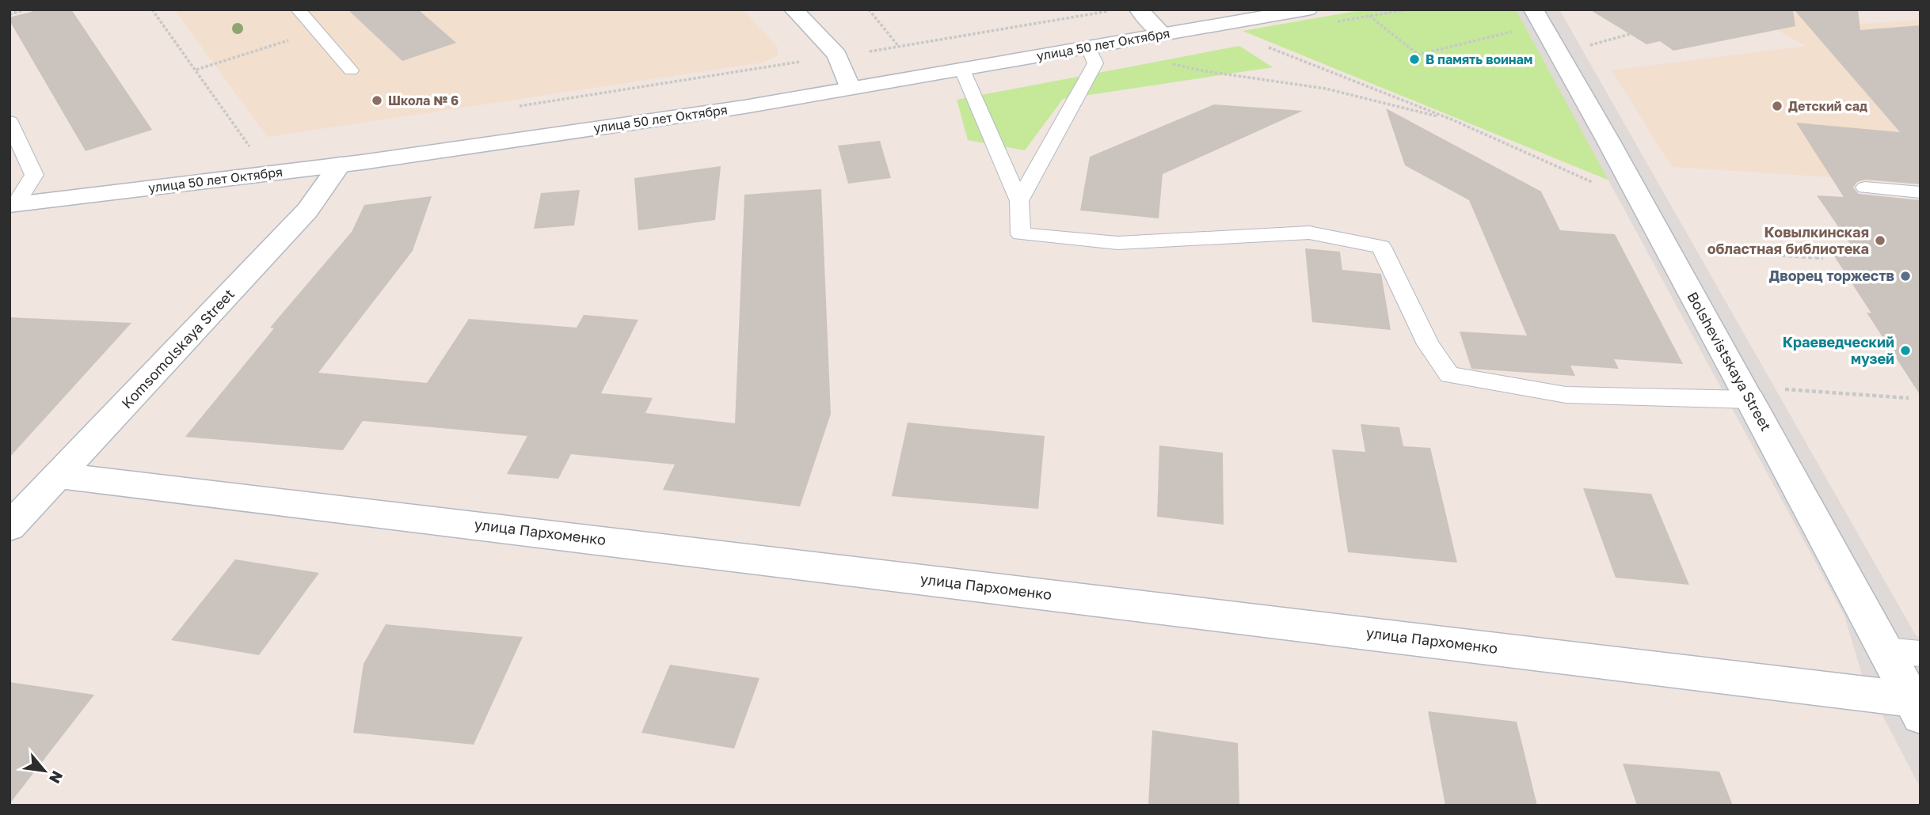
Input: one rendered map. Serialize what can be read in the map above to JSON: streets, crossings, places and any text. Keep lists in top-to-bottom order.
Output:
{
  "streets": {
    "street": [
      "улица 50 лет Октября",
      "Komsomolskaya Street",
      "Bolshevistskaya Street",
      "улица Пархоменко"
    ]
  },
  "crossings": [
    ["улица 50 лет Октября", "Komsomolskaya Street"],
    ["Komsomolskaya Street", "улица Пархоменко"],
    ["Bolshevistskaya Street", "улица Пархоменко"]
  ],
  "places": [
    "В память воинам",
    "Школа № 6",
    "Детский сад",
    "Ковылкинская областная библиотека",
    "Дворец торжеств",
    "Краеведческий музей"
  ],
  "north": "bottom right"
}
